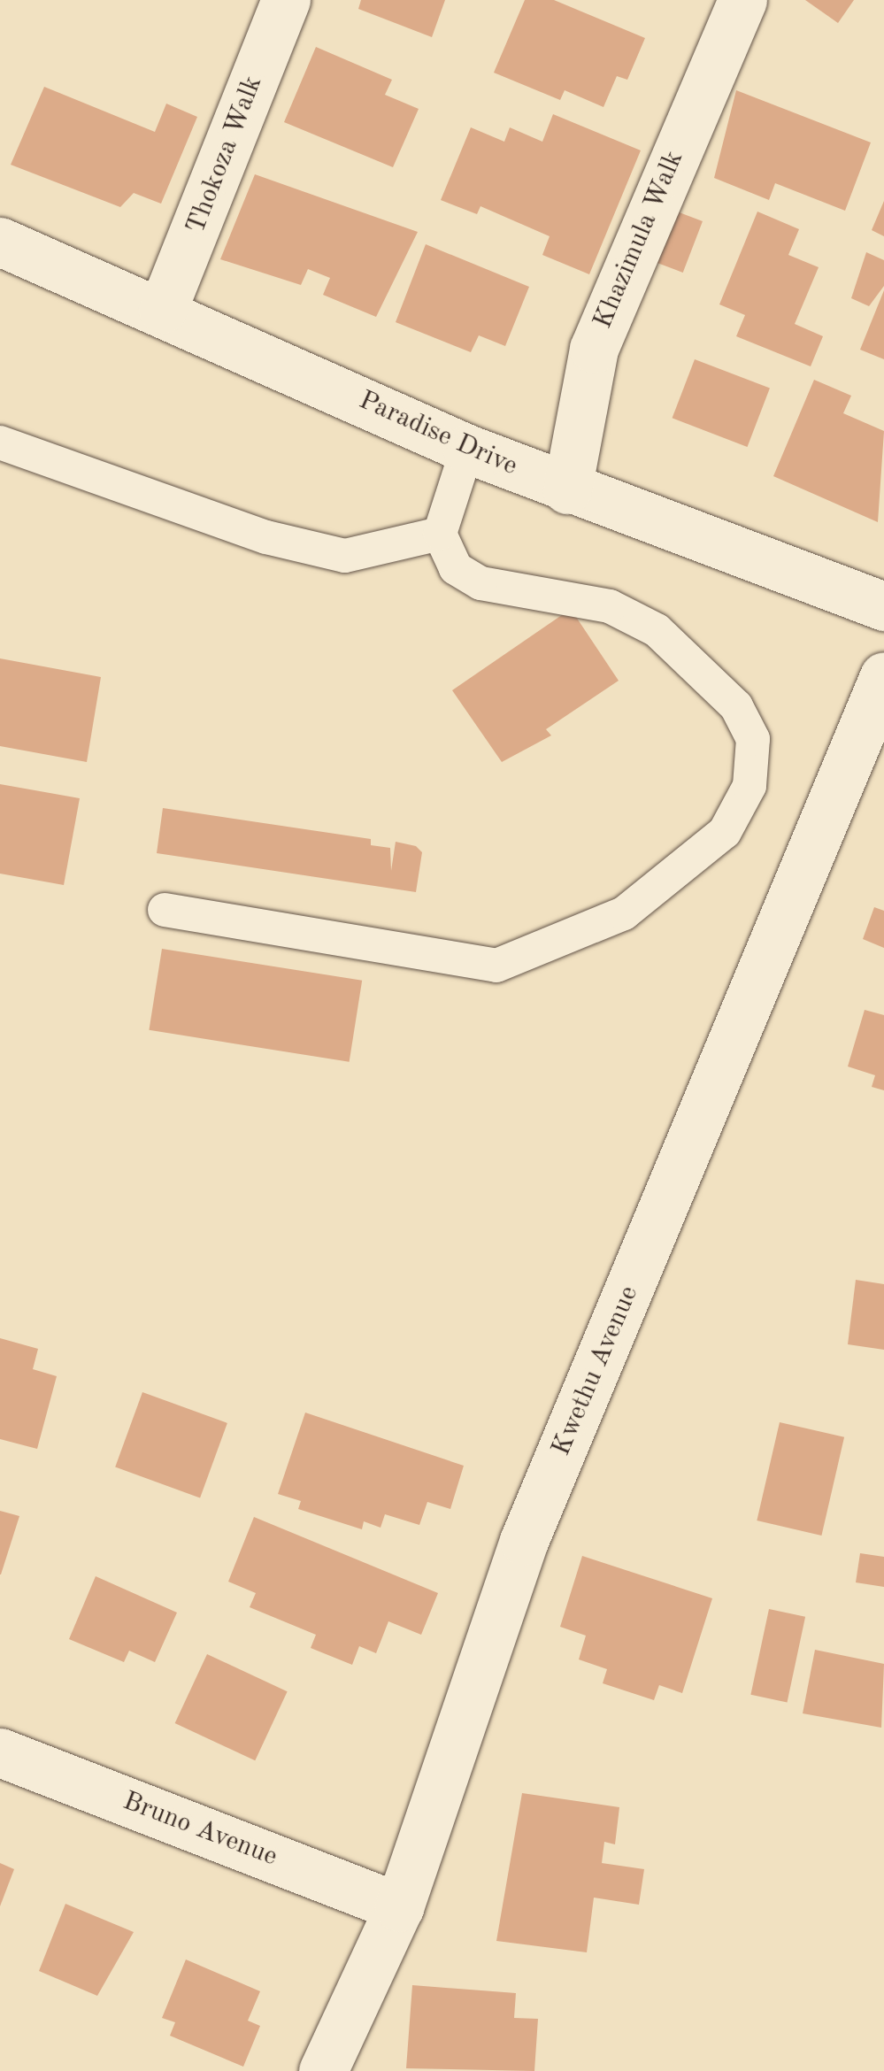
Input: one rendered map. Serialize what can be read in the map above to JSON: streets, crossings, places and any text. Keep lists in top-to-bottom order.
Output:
{
  "streets": {
    "street": [
      "Thokoza Walk",
      "Khazimula Walk",
      "Paradise Drive",
      "Kwethu Avenue",
      "Bruno Avenue"
    ]
  },
  "crossings": [
    ["Thokoza Walk", "Paradise Drive"],
    ["Khazimula Walk", "Paradise Drive"],
    ["Kwethu Avenue", "Bruno Avenue"]
  ]
}
